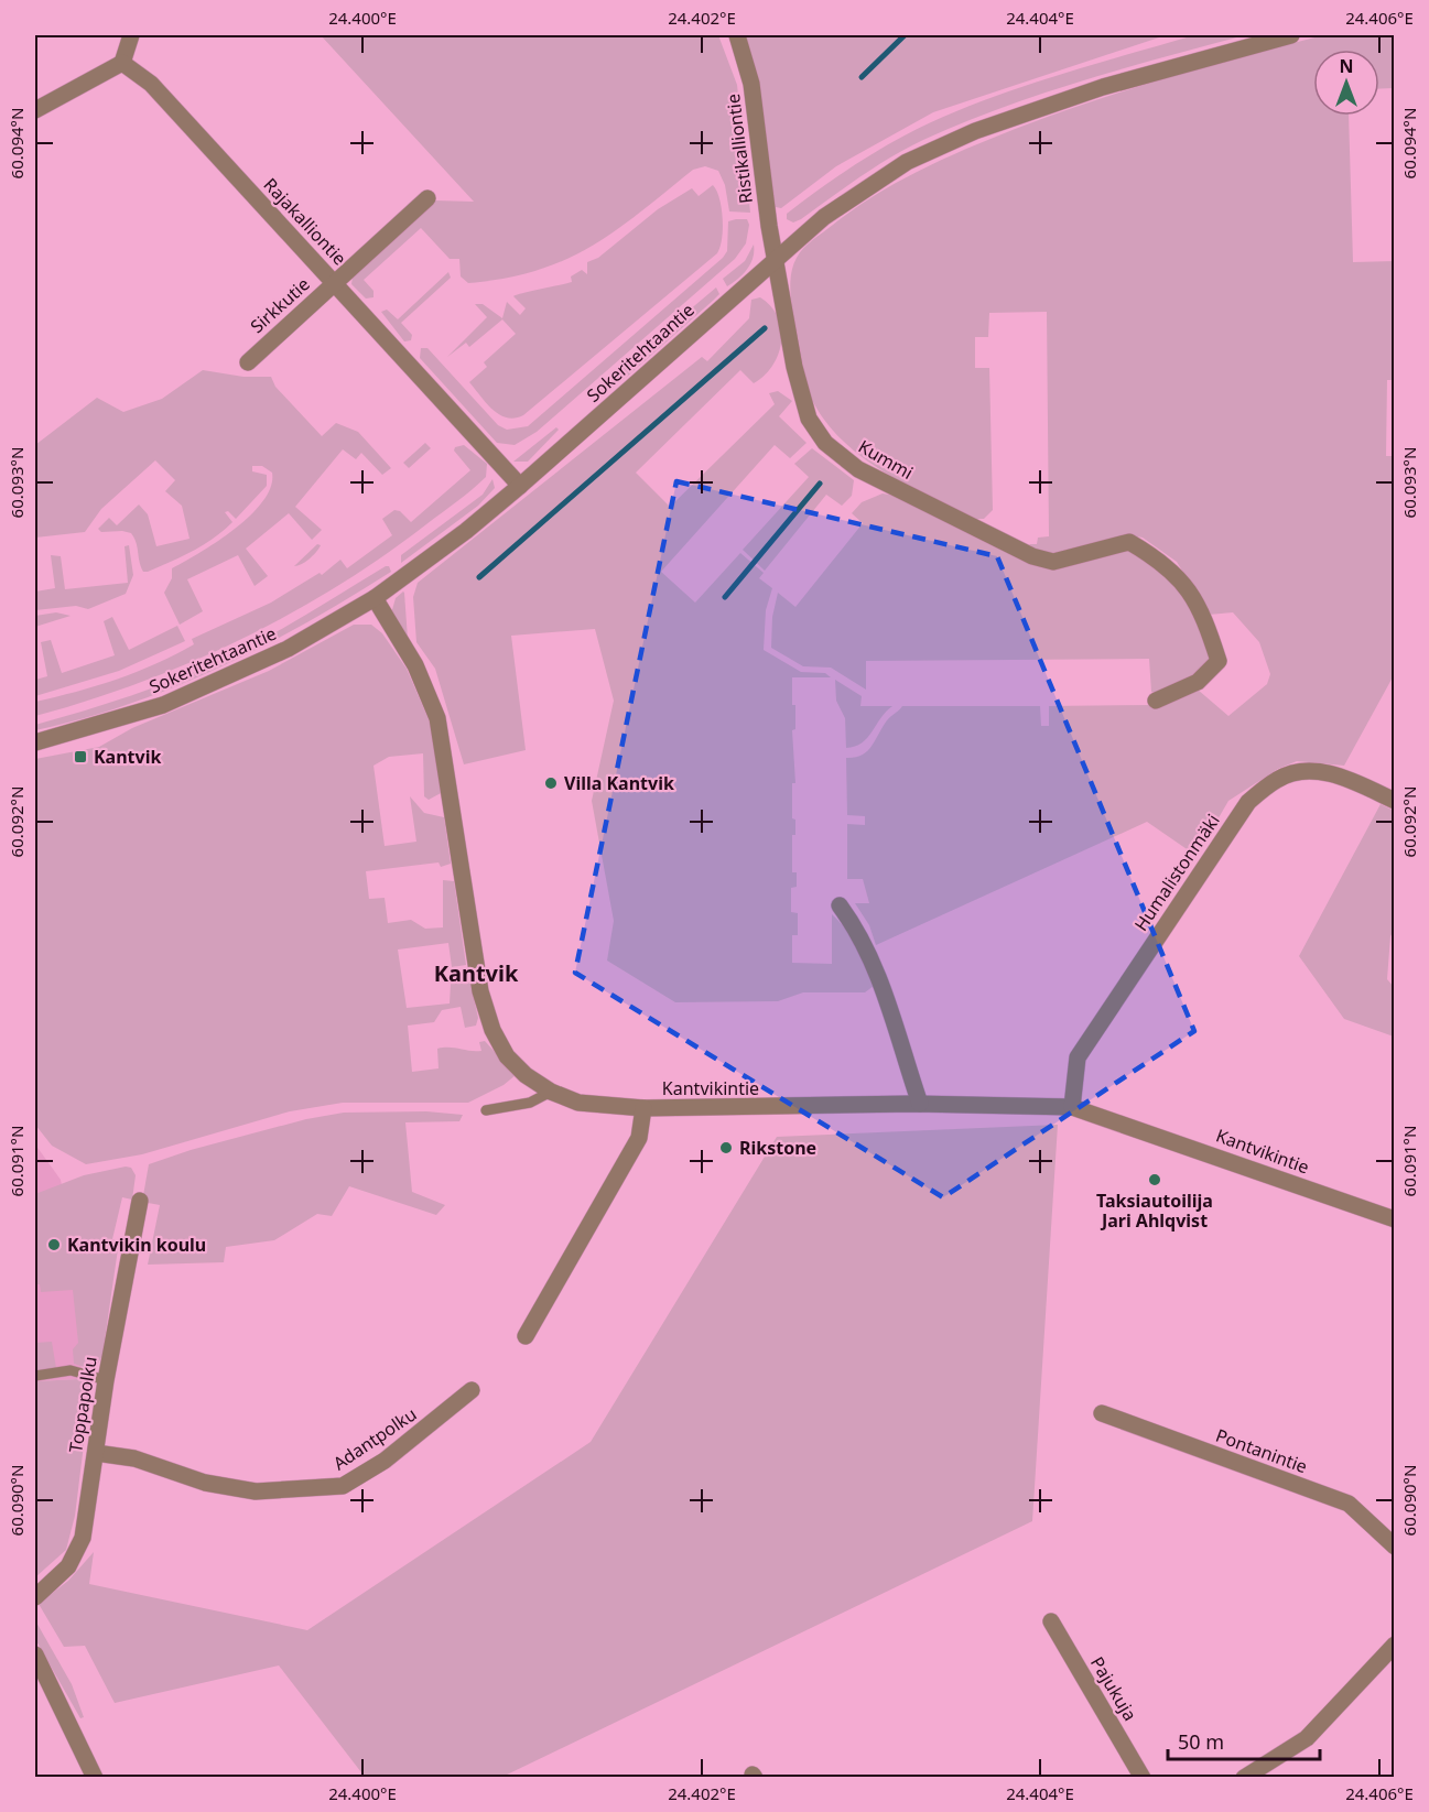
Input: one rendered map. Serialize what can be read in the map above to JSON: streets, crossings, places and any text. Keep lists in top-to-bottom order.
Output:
{
  "streets": {
    "street": [
      "Ristikalliontie",
      "Rajakalliontie",
      "Sirkkutie",
      "Sokeritehtaantie",
      "Kummi",
      "Humalistonmäki",
      "Kantvikintie",
      "Toppapolku",
      "Adantpolku",
      "Pontanintie",
      "Pajukuja"
    ]
  },
  "crossings": [
    ["Ristikalliontie", "Sokeritehtaantie"],
    ["Ristikalliontie", "Kummi"],
    ["Rajakalliontie", "Sirkkutie"],
    ["Rajakalliontie", "Sokeritehtaantie"],
    ["Sokeritehtaantie", "Kummi"],
    ["Sokeritehtaantie", "Kantvikintie"],
    ["Humalistonmäki", "Kantvikintie"],
    ["Toppapolku", "Adantpolku"]
  ],
  "districts": ["Kantvik"],
  "places": {
    "transit": ["Kantvik"],
    "other": [
      "Villa Kantvik",
      "Rikstone",
      "Taksiautoilija Jari Ahlqvist",
      "Kantvikin koulu"
    ]
  },
  "scale_bar": "50 m",
  "north": "top",
  "coordinates": [
    "24.400°E",
    "24.402°E",
    "24.404°E",
    "24.406°E",
    "60.094°N",
    "60.093°N",
    "60.092°N",
    "60.091°N",
    "60.090°N"
  ]
}
